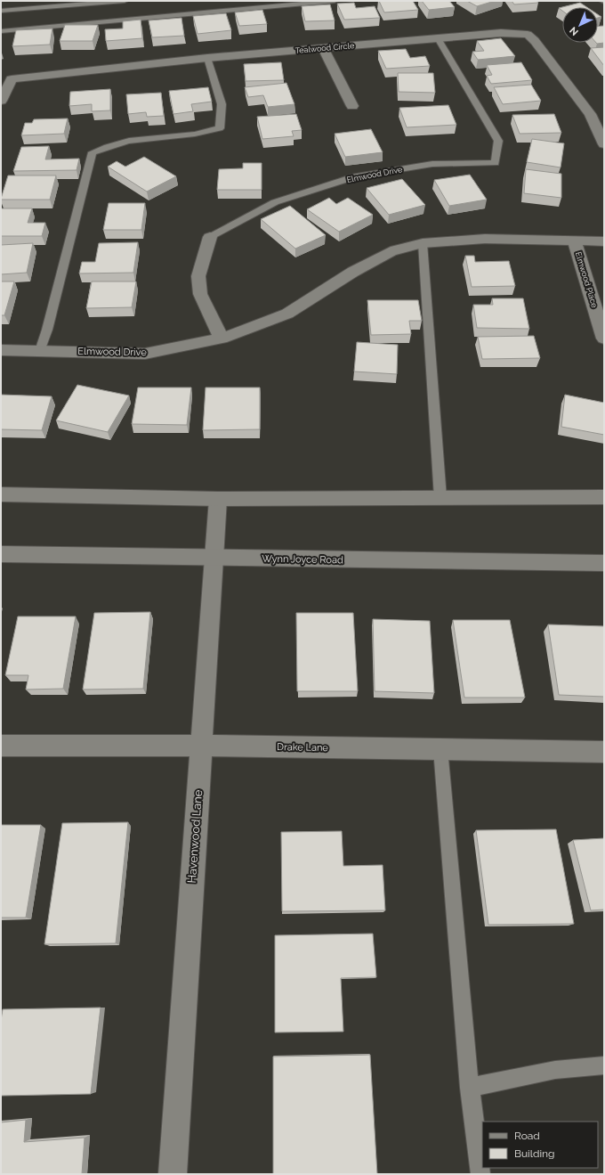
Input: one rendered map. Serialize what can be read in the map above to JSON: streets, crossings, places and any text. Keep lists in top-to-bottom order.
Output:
{
  "streets": {
    "street": [
      "Tealwood Circle",
      "Elmwood Drive",
      "Elmwood Place",
      "Wynn Joyce Road",
      "Drake Lane",
      "Havenwood Lane"
    ]
  },
  "crossings": [
    ["Tealwood Circle", "Elmwood Drive"],
    ["Elmwood Drive", "Elmwood Place"],
    ["Wynn Joyce Road", "Havenwood Lane"],
    ["Drake Lane", "Havenwood Lane"]
  ],
  "legend": ["Road", "Building"],
  "north": "bottom left"
}
